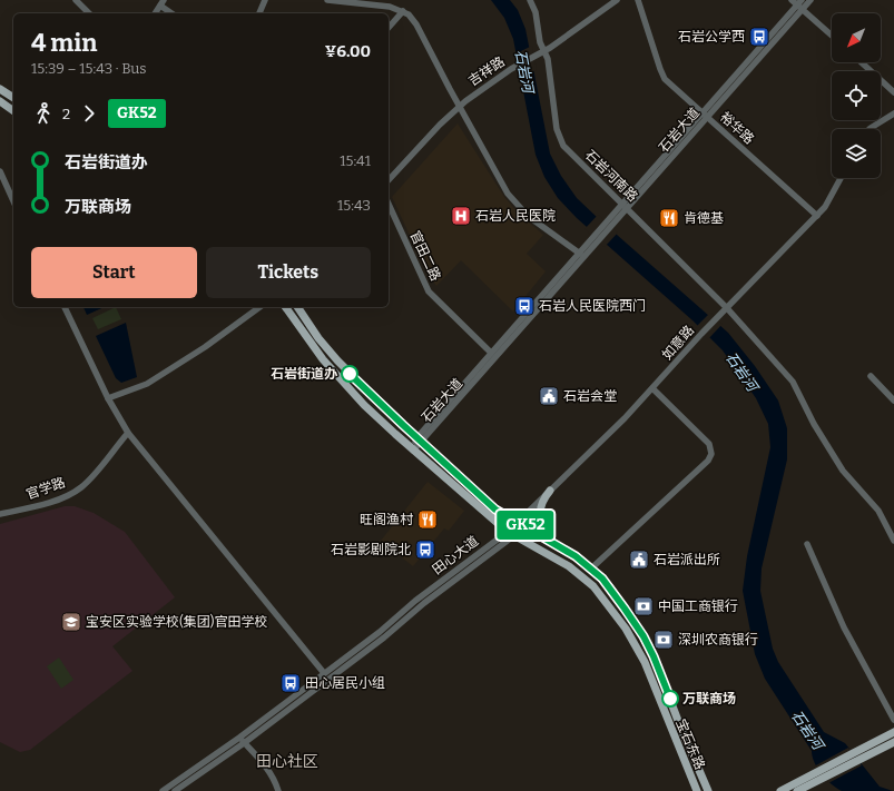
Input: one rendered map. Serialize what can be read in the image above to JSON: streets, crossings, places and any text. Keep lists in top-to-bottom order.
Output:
{
  "streets": {
    "main road": ["宝石东路"],
    "street": [
      "吉祥路",
      "裕华路",
      "石岩大道",
      "石岩河南路",
      "官田二路",
      "如意路",
      "官学路",
      "田心大道"
    ]
  },
  "crossings": [
    ["吉祥路", "石岩河南路"],
    ["裕华路", "石岩大道"],
    ["裕华路", "如意路"],
    ["石岩大道", "石岩河南路"],
    ["石岩大道", "官田二路"],
    ["石岩大道", "宝石东路"],
    ["石岩河南路", "如意路"],
    ["如意路", "田心大道"],
    ["如意路", "宝石东路"],
    ["田心大道", "宝石东路"]
  ],
  "districts": ["田心社区"],
  "water": ["石岩河"],
  "places": {
    "bus stop": [
      "石岩公学西",
      "石岩人民医院西门",
      "石岩影剧院北",
      "田心居民小组"
    ],
    "hospital": ["石岩人民医院"],
    "restaurant": ["肯德基", "旺阁渔村"],
    "other": ["石岩街道办", "万联商场"],
    "public building": ["石岩会堂", "石岩派出所"],
    "bank": ["中国工商银行", "深圳农商银行"],
    "school or university": ["宝安区实验学校(集团)官田学校"]
  },
  "lines": ["bus line GK52"],
  "north": "bottom left",
  "page": {
    "on_map": "GK52",
    "heading": ["4 min", "15:39 – 15:43 · Bus", "¥6.00"],
    "legs": ["2", "GK52"],
    "list": [
      {
        "name": "石岩街道办",
        "value": "15:41"
      },
      {
        "name": "万联商场",
        "value": "15:43"
      }
    ],
    "buttons": ["Start", "Tickets"]
  }
}
